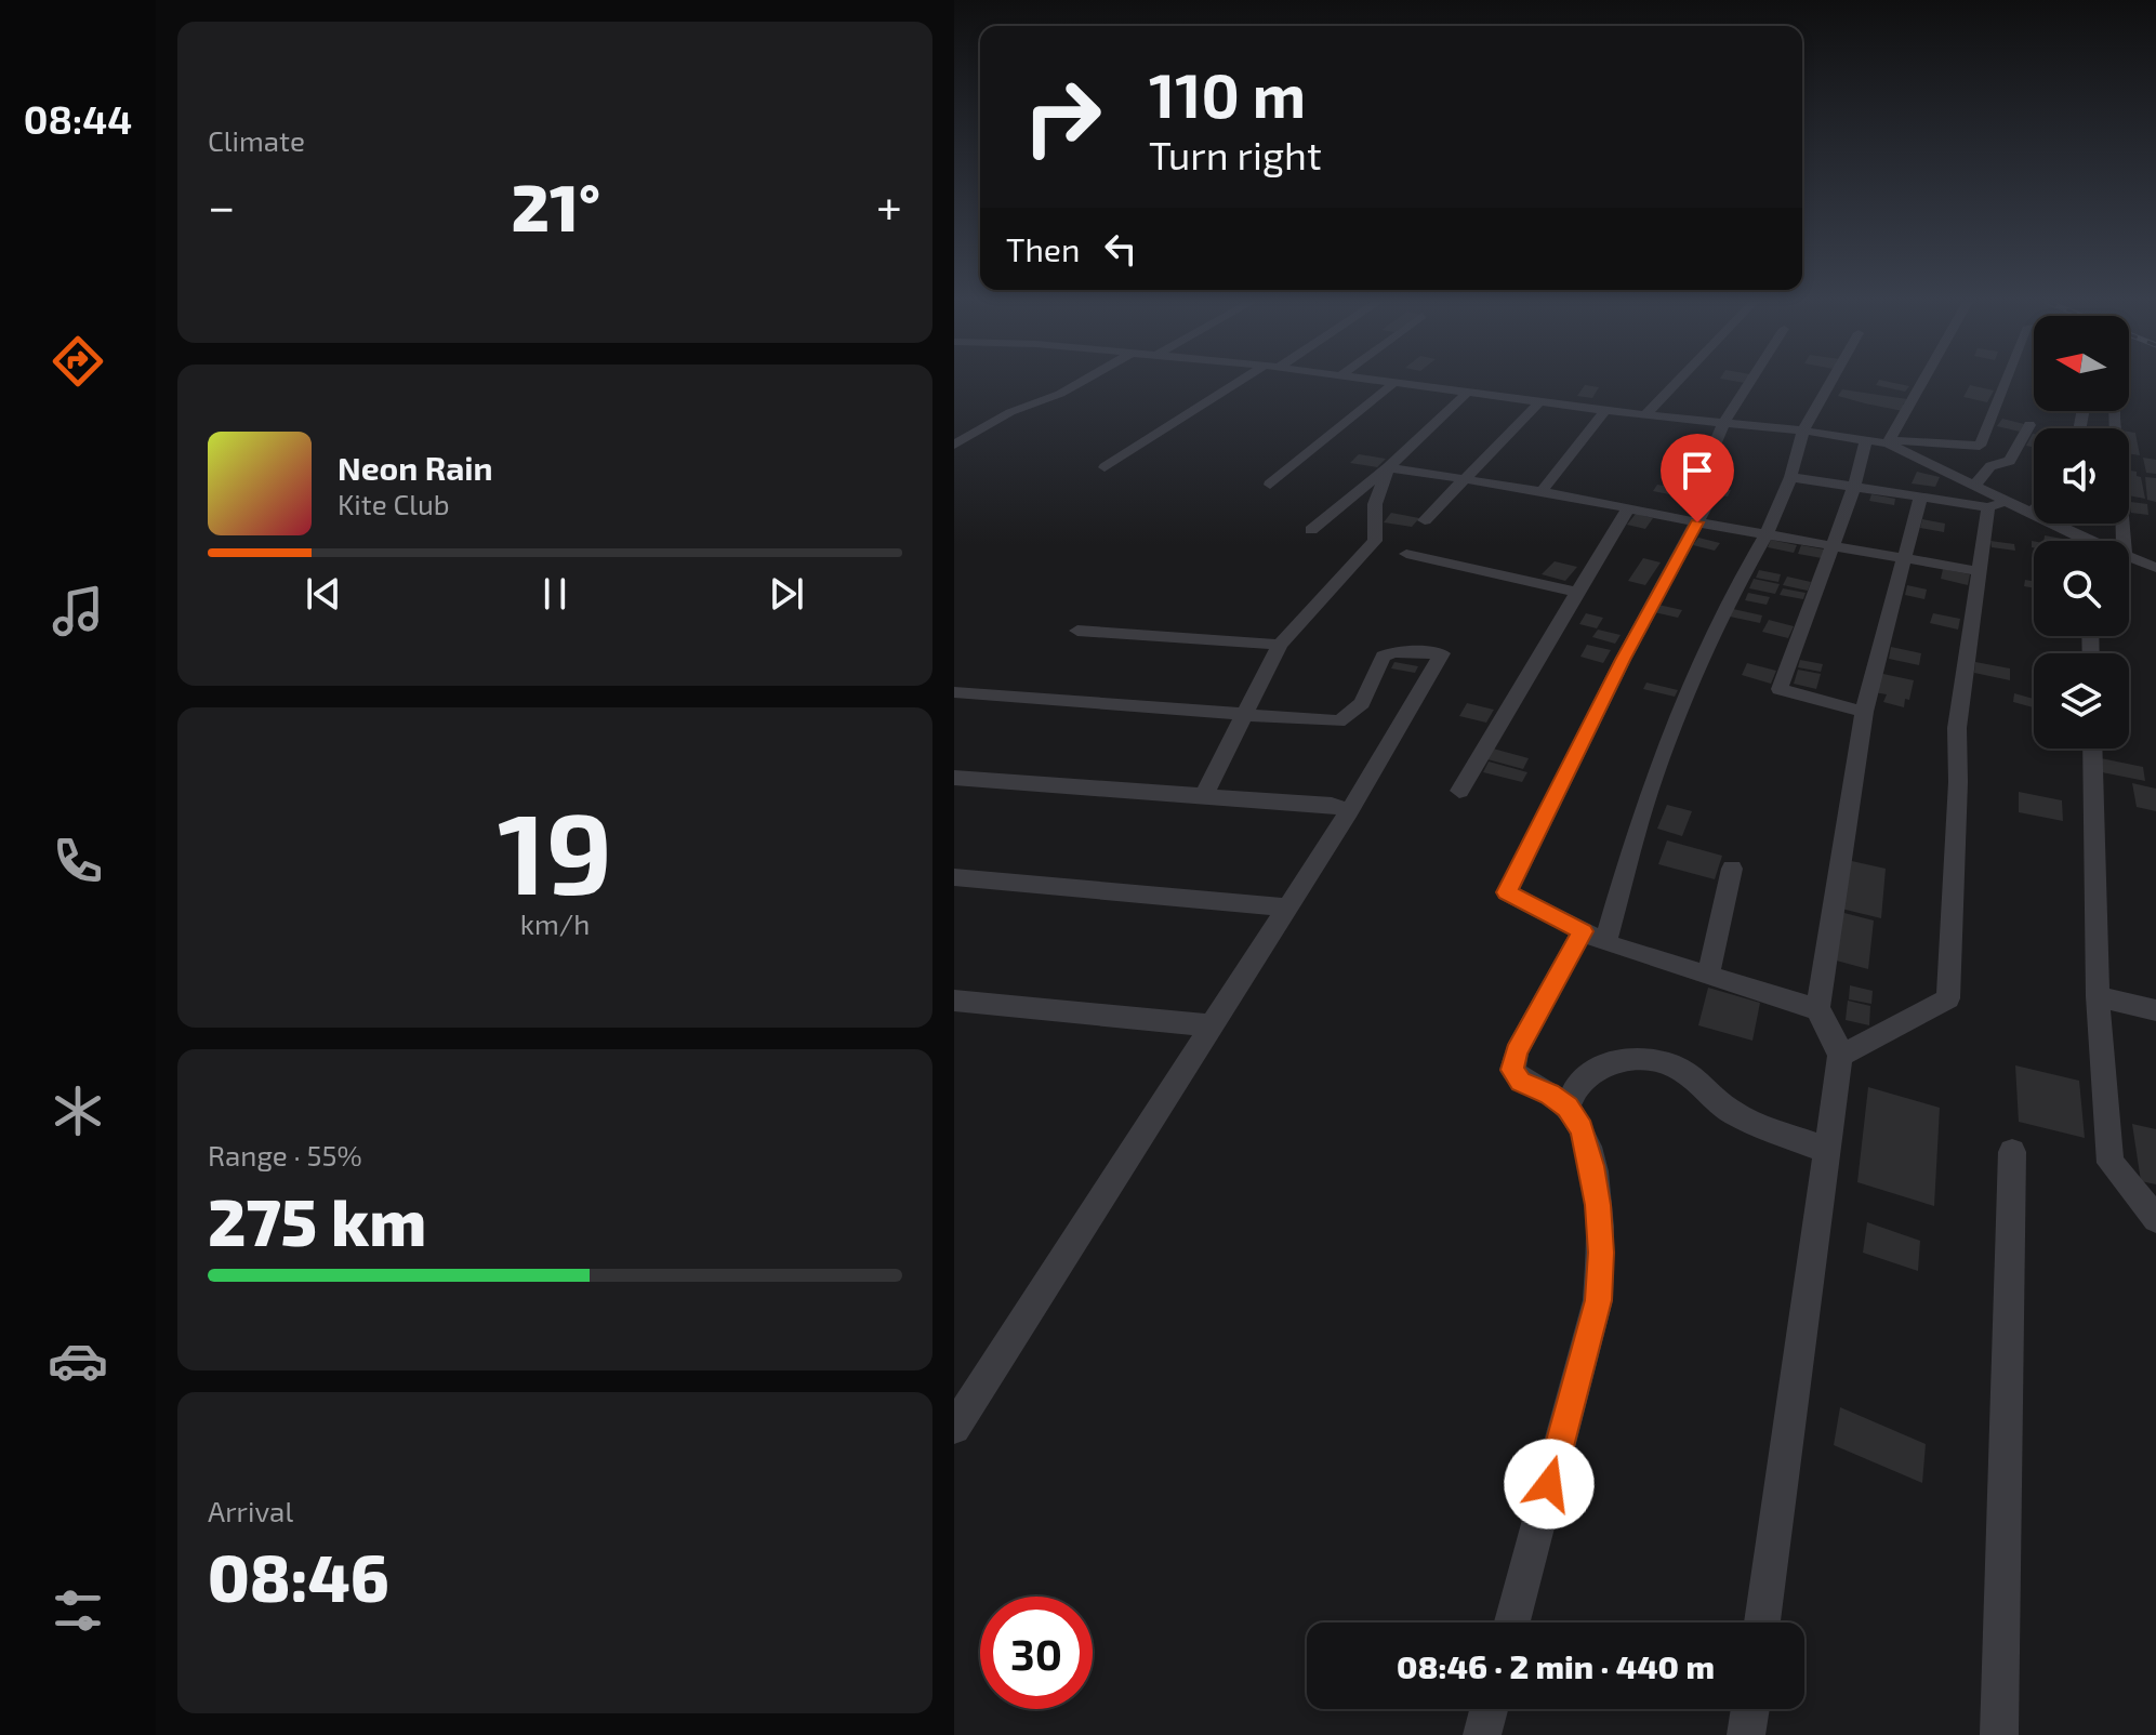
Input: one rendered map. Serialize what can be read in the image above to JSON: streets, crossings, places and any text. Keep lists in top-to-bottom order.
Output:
{
  "north": "left",
  "page": {
    "tabs": "08:44",
    "tile": [
      "Climate",
      ["19", "km/h"],
      ["Range · 55%", "275 km"],
      ["Arrival", "08:46"]
    ],
    "turn": ["110 m", "Turn right"],
    "heat": ["−", "21°", "+"],
    "then": "Then",
    "song": ["Neon Rain", "Kite Club"],
    "limit": "30",
    "trip": "08:46 · 2 min · 440 m"
  }
}
